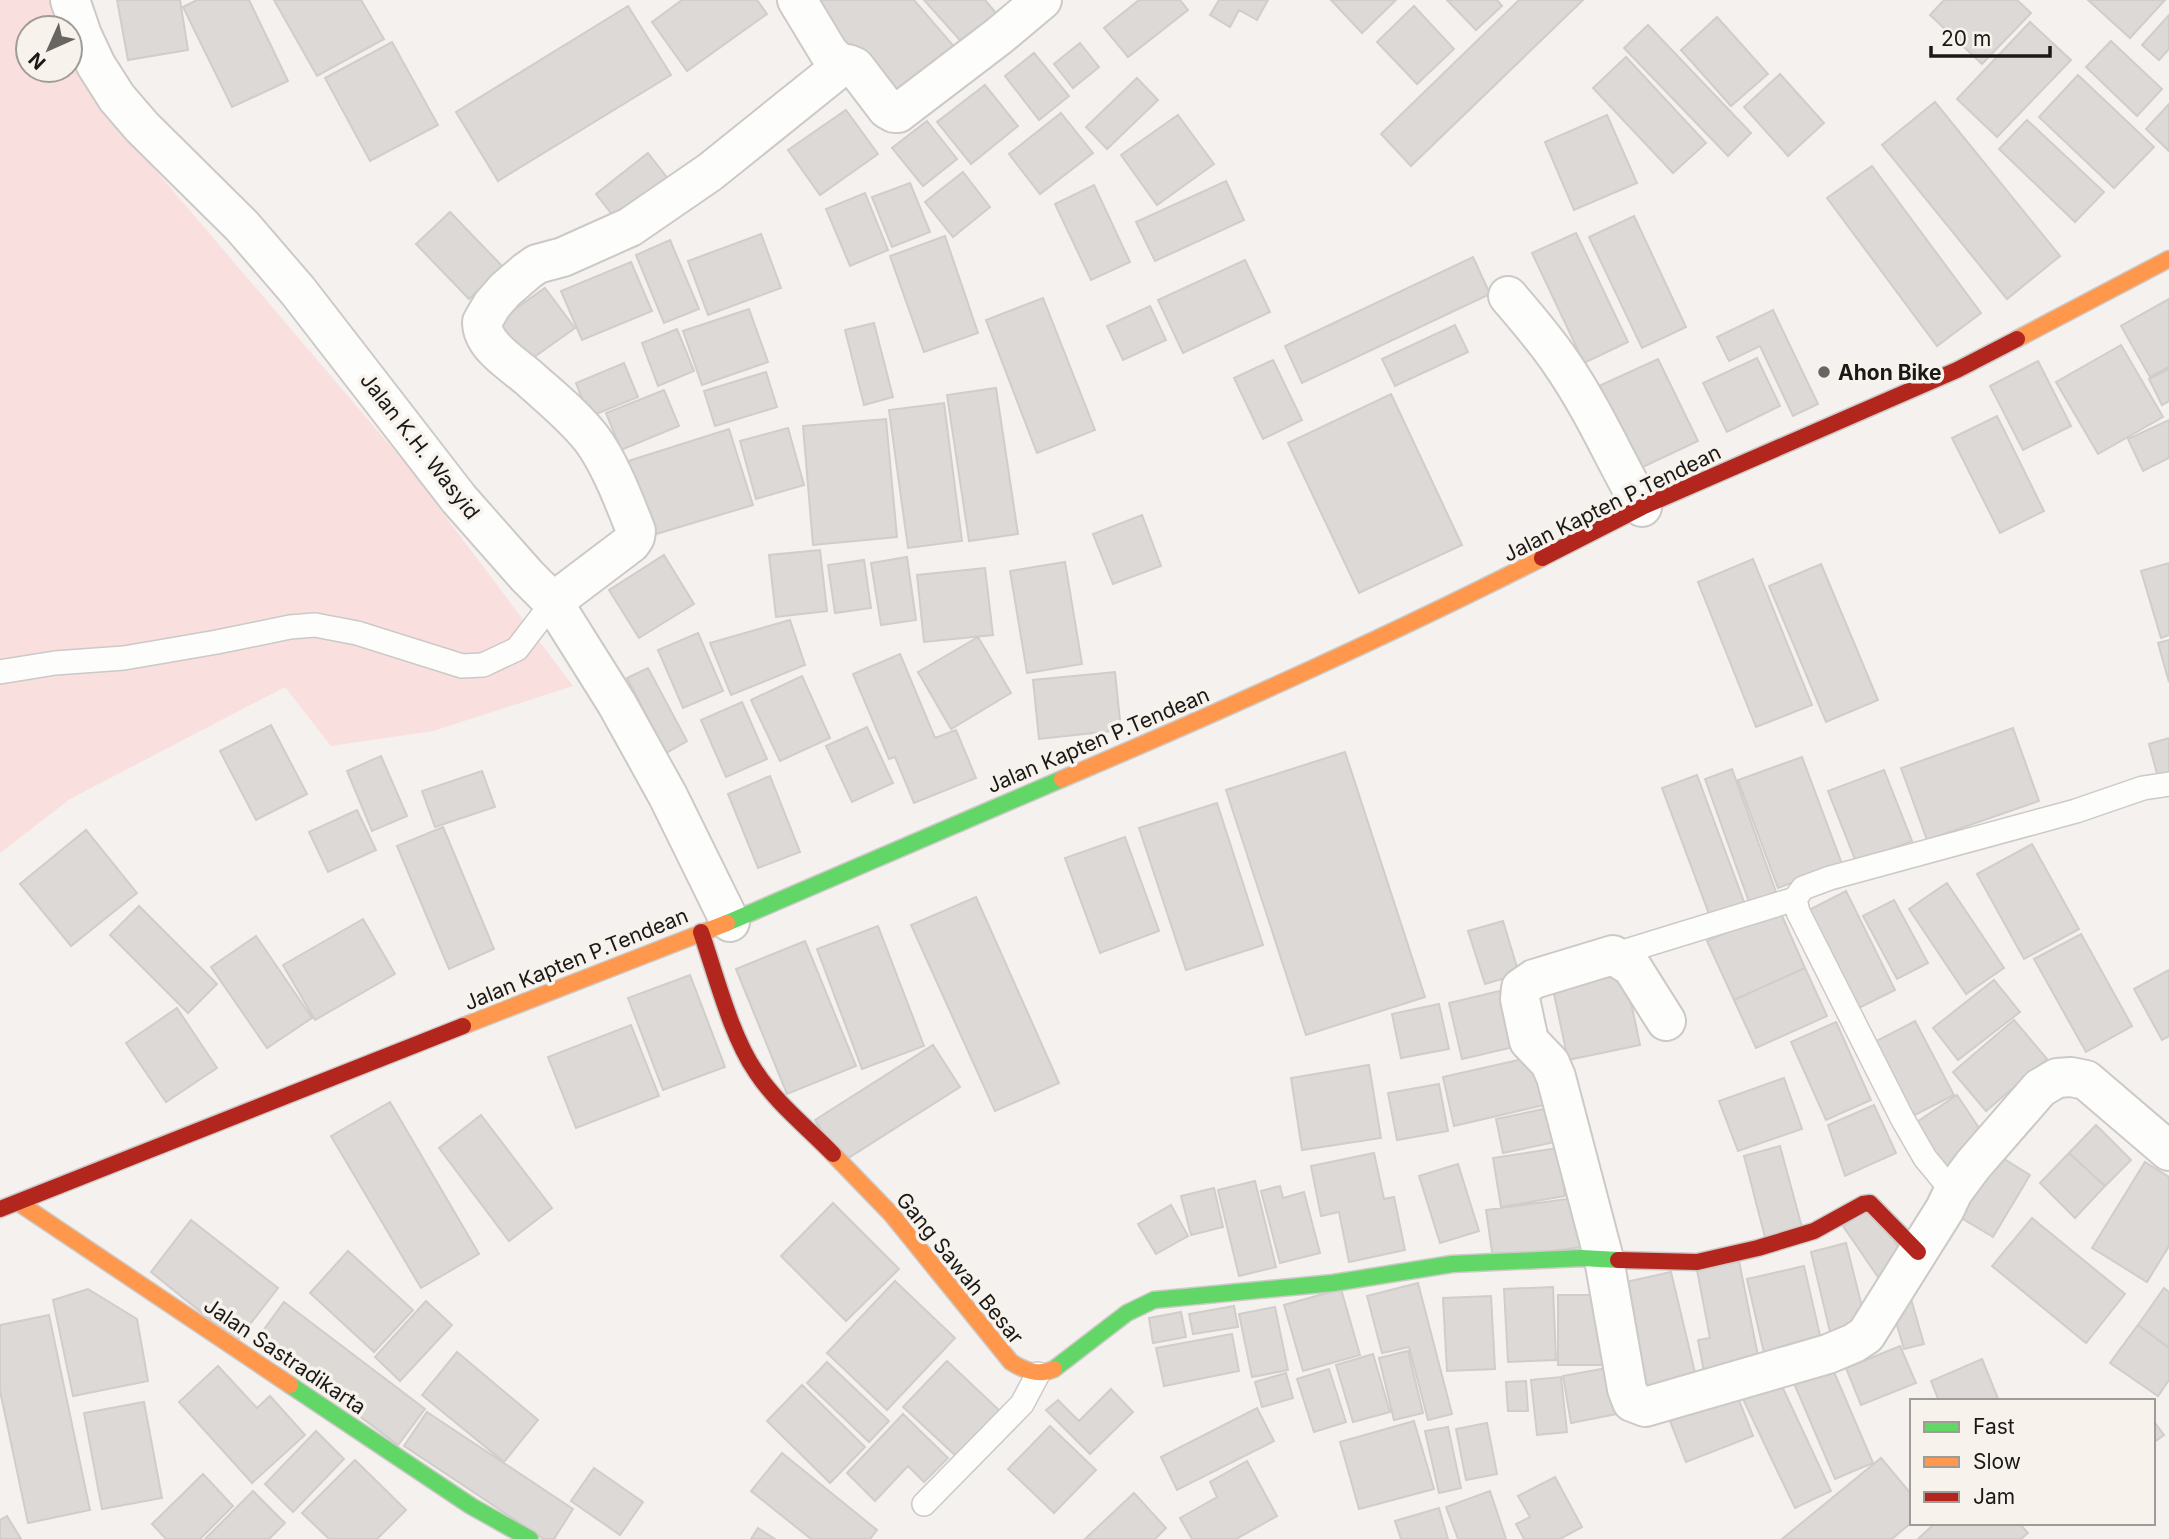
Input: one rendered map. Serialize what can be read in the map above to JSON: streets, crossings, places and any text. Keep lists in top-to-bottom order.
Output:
{
  "streets": {
    "street": [
      "Jalan K.H. Wasyid",
      "Jalan Kapten P.Tendean",
      "Gang Sawah Besar",
      "Jalan Sastradikarta"
    ]
  },
  "crossings": [
    ["Jalan K.H. Wasyid", "Jalan Kapten P.Tendean"],
    ["Jalan K.H. Wasyid", "Gang Sawah Besar"],
    ["Jalan Kapten P.Tendean", "Gang Sawah Besar"],
    ["Jalan Kapten P.Tendean", "Jalan Sastradikarta"]
  ],
  "places": ["Ahon Bike"],
  "legend": ["Fast", "Slow", "Jam"],
  "scale_bar": "20 m",
  "north": "bottom left"
}
